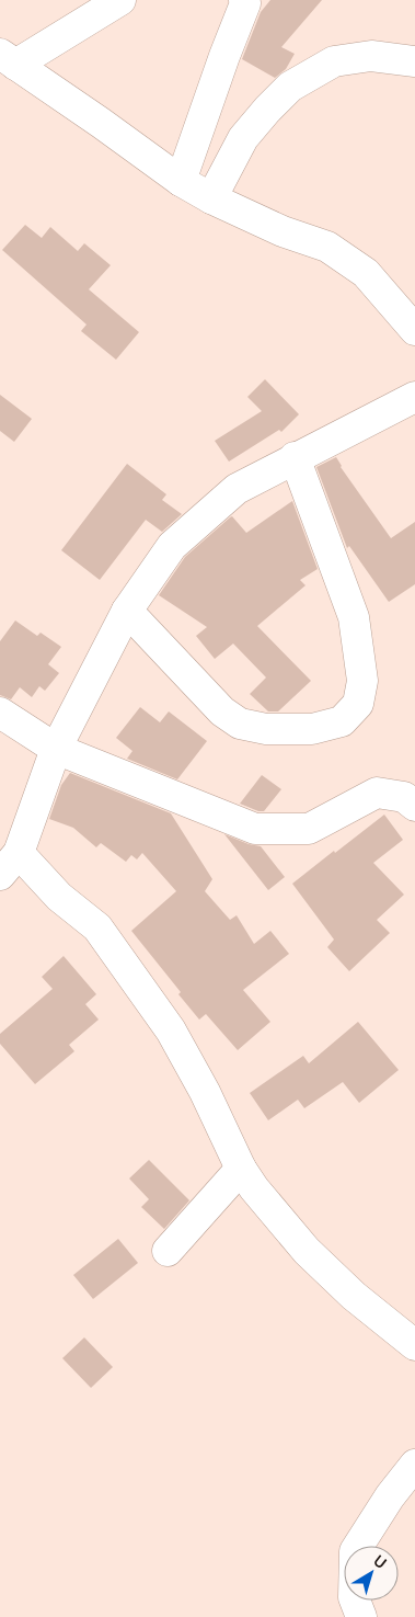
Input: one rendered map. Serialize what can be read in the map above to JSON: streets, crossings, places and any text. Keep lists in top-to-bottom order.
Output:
{
  "north": "top right"
}
